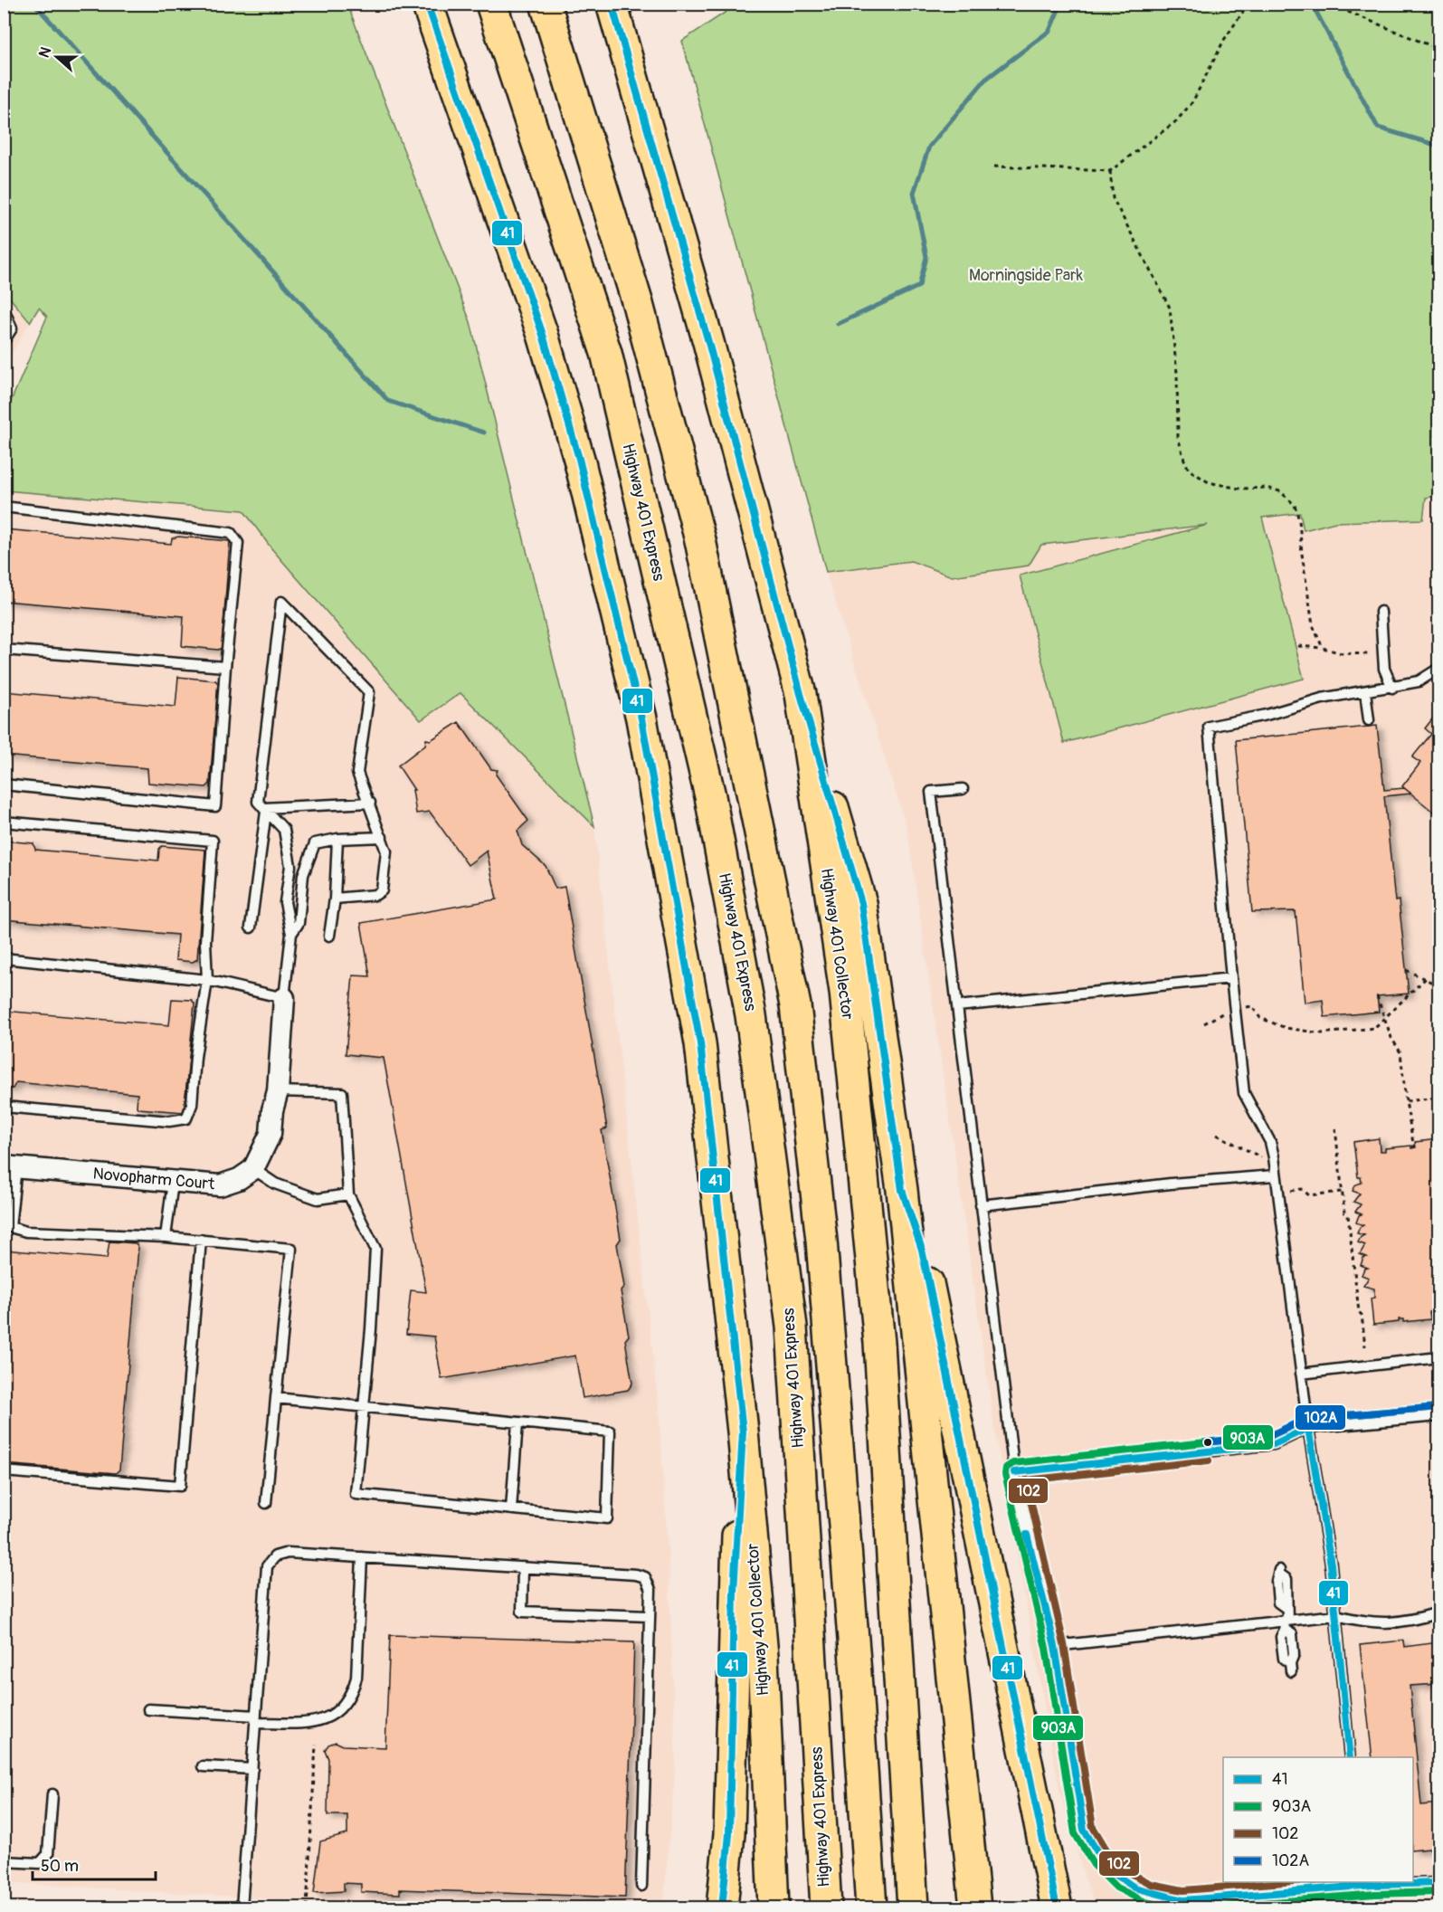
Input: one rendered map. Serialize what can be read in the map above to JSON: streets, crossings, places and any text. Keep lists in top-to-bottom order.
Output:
{
  "streets": {
    "highway": ["Highway 401 Express", "Highway 401 Collector"],
    "street": ["Novopharm Court"]
  },
  "parks": ["Morningside Park"],
  "lines": [
    "transit line 41",
    "transit line 903A",
    "transit line 102A",
    "transit line 102"
  ],
  "legend": [
    "41",
    "903A",
    "102",
    "102A"
  ],
  "scale_bar": "50 m",
  "north": "left"
}
